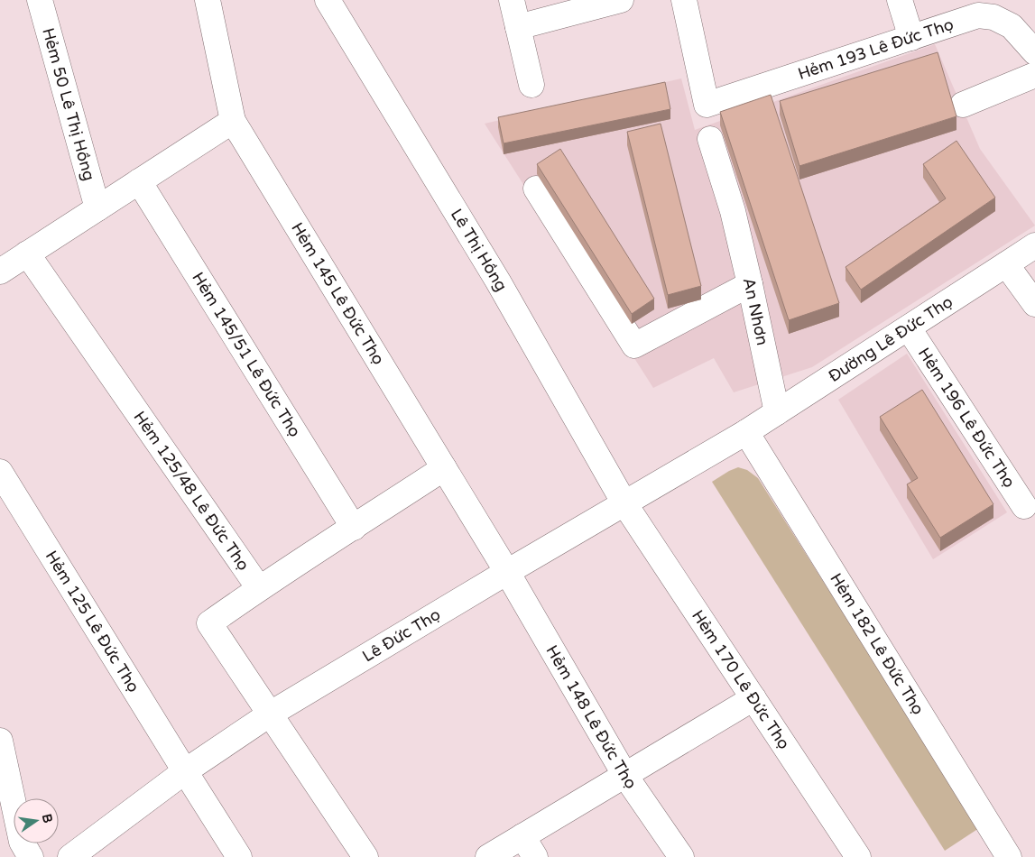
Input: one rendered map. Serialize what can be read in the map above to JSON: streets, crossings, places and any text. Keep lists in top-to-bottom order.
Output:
{
  "streets": {
    "street": [
      "Hẻm 193 Lê Đức Thọ",
      "Hẻm 50 Lê Thị Hồng",
      "Lê Thị Hồng",
      "Hẻm 145 Lê Đức Thọ",
      "An Nhơn",
      "Đường Lê Đức Thọ",
      "Hẻm 145/51 Lê Đức Thọ",
      "Hẻm 196 Lê Đức Thọ",
      "Hẻm 125/48 Lê Đức Thọ",
      "Hẻm 125 Lê Đức Thọ",
      "Lê Đức Thọ",
      "Hẻm 182 Lê Đức Thọ",
      "Hẻm 170 Lê Đức Thọ",
      "Hẻm 148 Lê Đức Thọ"
    ]
  },
  "crossings": [
    ["Lê Thị Hồng", "Lê Đức Thọ"],
    ["Lê Thị Hồng", "Hẻm 170 Lê Đức Thọ"],
    ["Hẻm 145 Lê Đức Thọ", "Lê Đức Thọ"],
    ["Hẻm 145 Lê Đức Thọ", "Hẻm 148 Lê Đức Thọ"],
    ["An Nhơn", "Đường Lê Đức Thọ"],
    ["Đường Lê Đức Thọ", "Hẻm 196 Lê Đức Thọ"],
    ["Đường Lê Đức Thọ", "Lê Đức Thọ"],
    ["Đường Lê Đức Thọ", "Hẻm 182 Lê Đức Thọ"],
    ["Hẻm 125 Lê Đức Thọ", "Lê Đức Thọ"],
    ["Lê Đức Thọ", "Hẻm 182 Lê Đức Thọ"],
    ["Lê Đức Thọ", "Hẻm 170 Lê Đức Thọ"],
    ["Lê Đức Thọ", "Hẻm 148 Lê Đức Thọ"]
  ],
  "north": "right"
}
